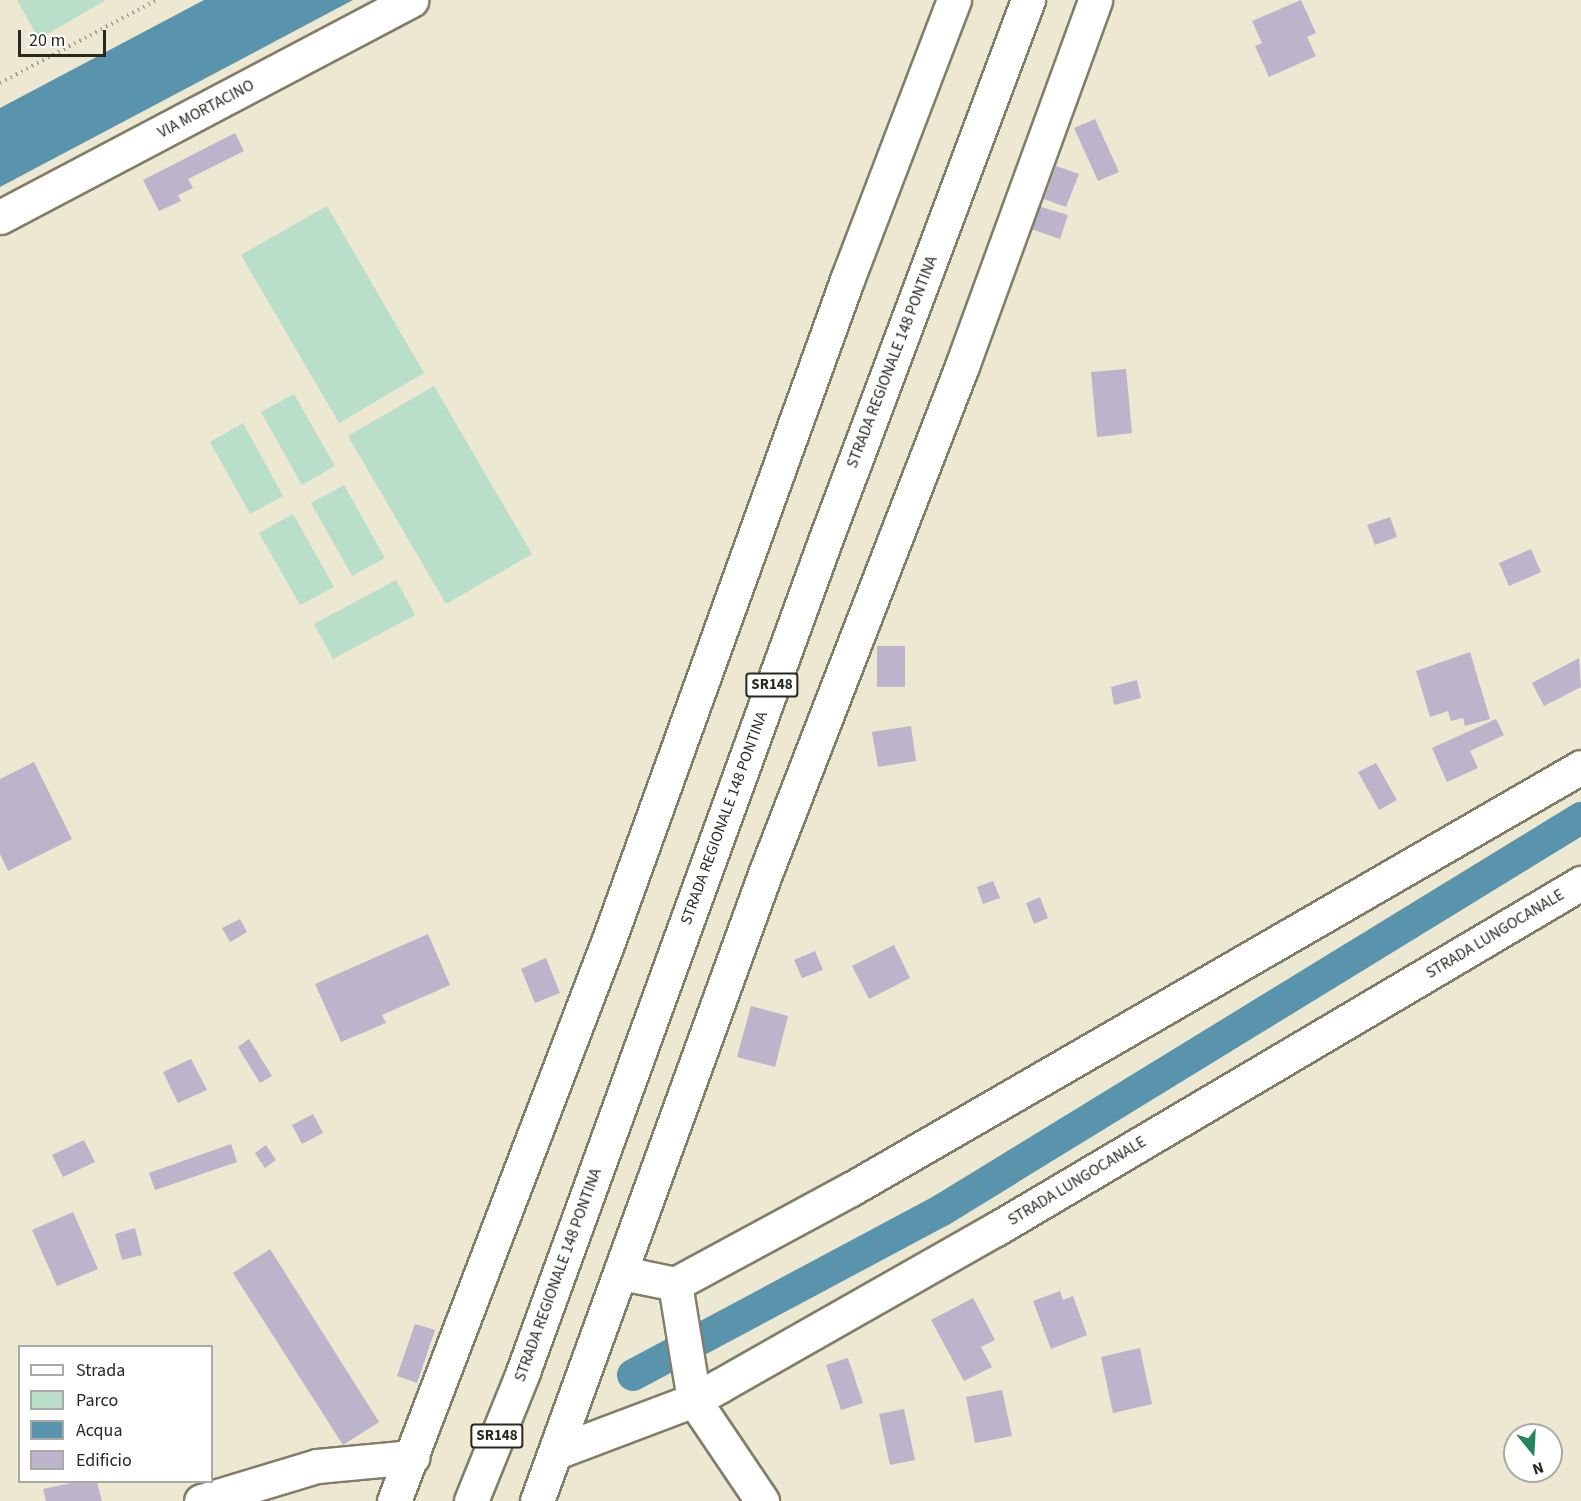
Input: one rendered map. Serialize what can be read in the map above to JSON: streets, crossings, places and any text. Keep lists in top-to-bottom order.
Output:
{
  "streets": {
    "street": [
      "VIA MORTACINO",
      "STRADA REGIONALE 148 PONTINA",
      "SR148",
      "STRADA LUNGOCANALE"
    ]
  },
  "legend": [
    "Strada",
    "Parco",
    "Acqua",
    "Edificio"
  ],
  "scale_bar": "20 m",
  "north": "bottom"
}
